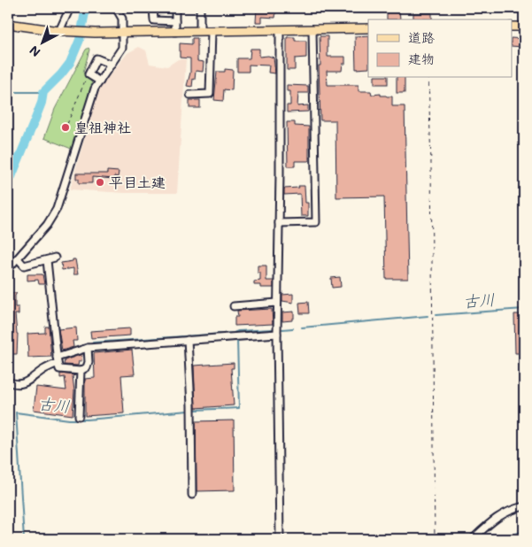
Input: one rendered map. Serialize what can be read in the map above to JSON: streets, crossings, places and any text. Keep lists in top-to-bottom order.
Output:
{
  "water": ["古川"],
  "places": ["皇祖神社", "平目土建"],
  "legend": ["道路", "建物"],
  "north": "bottom left"
}
